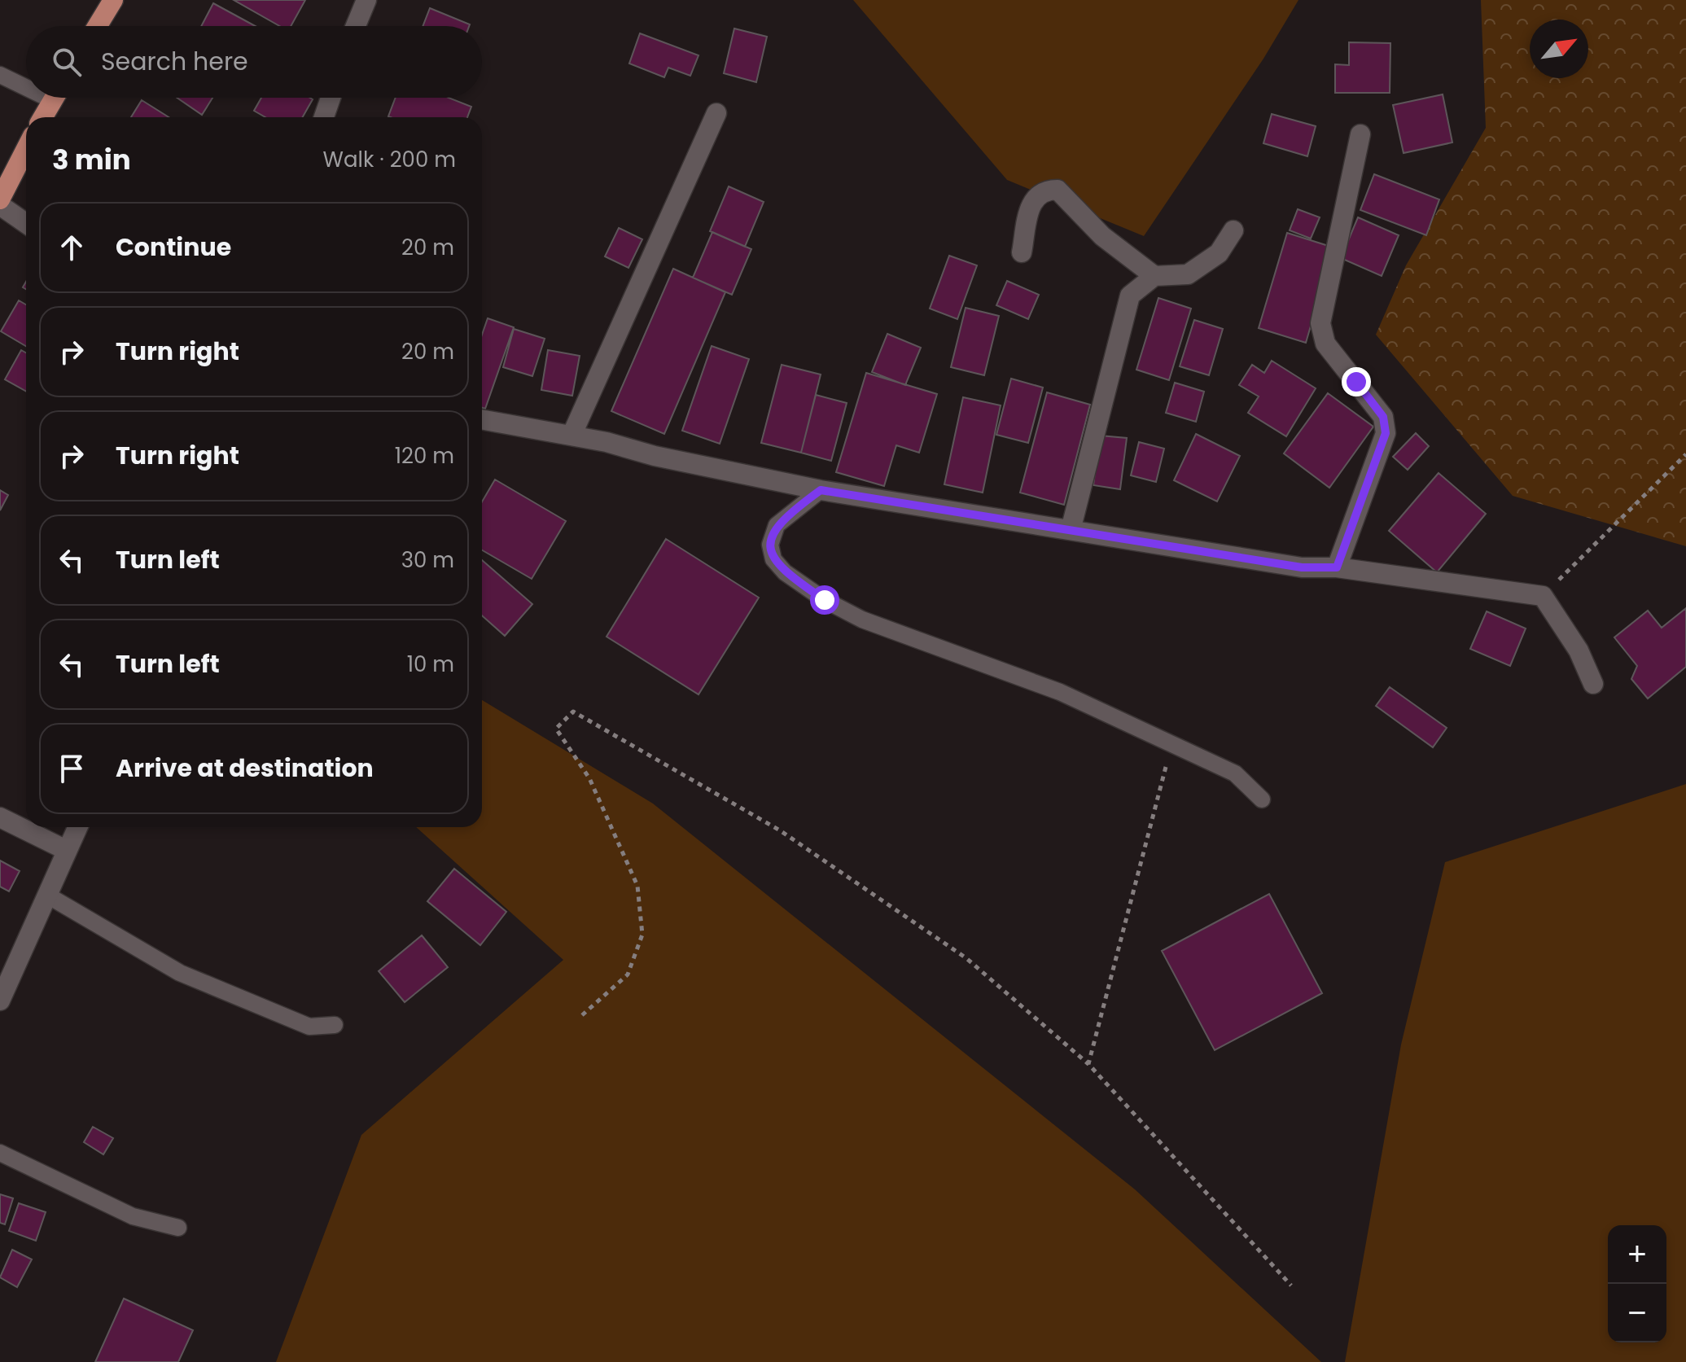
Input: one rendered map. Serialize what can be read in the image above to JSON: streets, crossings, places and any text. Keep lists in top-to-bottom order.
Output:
{
  "north": "top right",
  "page": {
    "search": "Search here",
    "heading": ["3 min", "Walk · 200 m"],
    "list": [
      ["Continue", "20 m"],
      ["Turn right", "20 m"],
      ["Turn right", "120 m"],
      ["Turn left", "30 m"],
      ["Turn left", "10 m"],
      "Arrive at destination"
    ],
    "map_buttons": ["+", "−"]
  }
}
